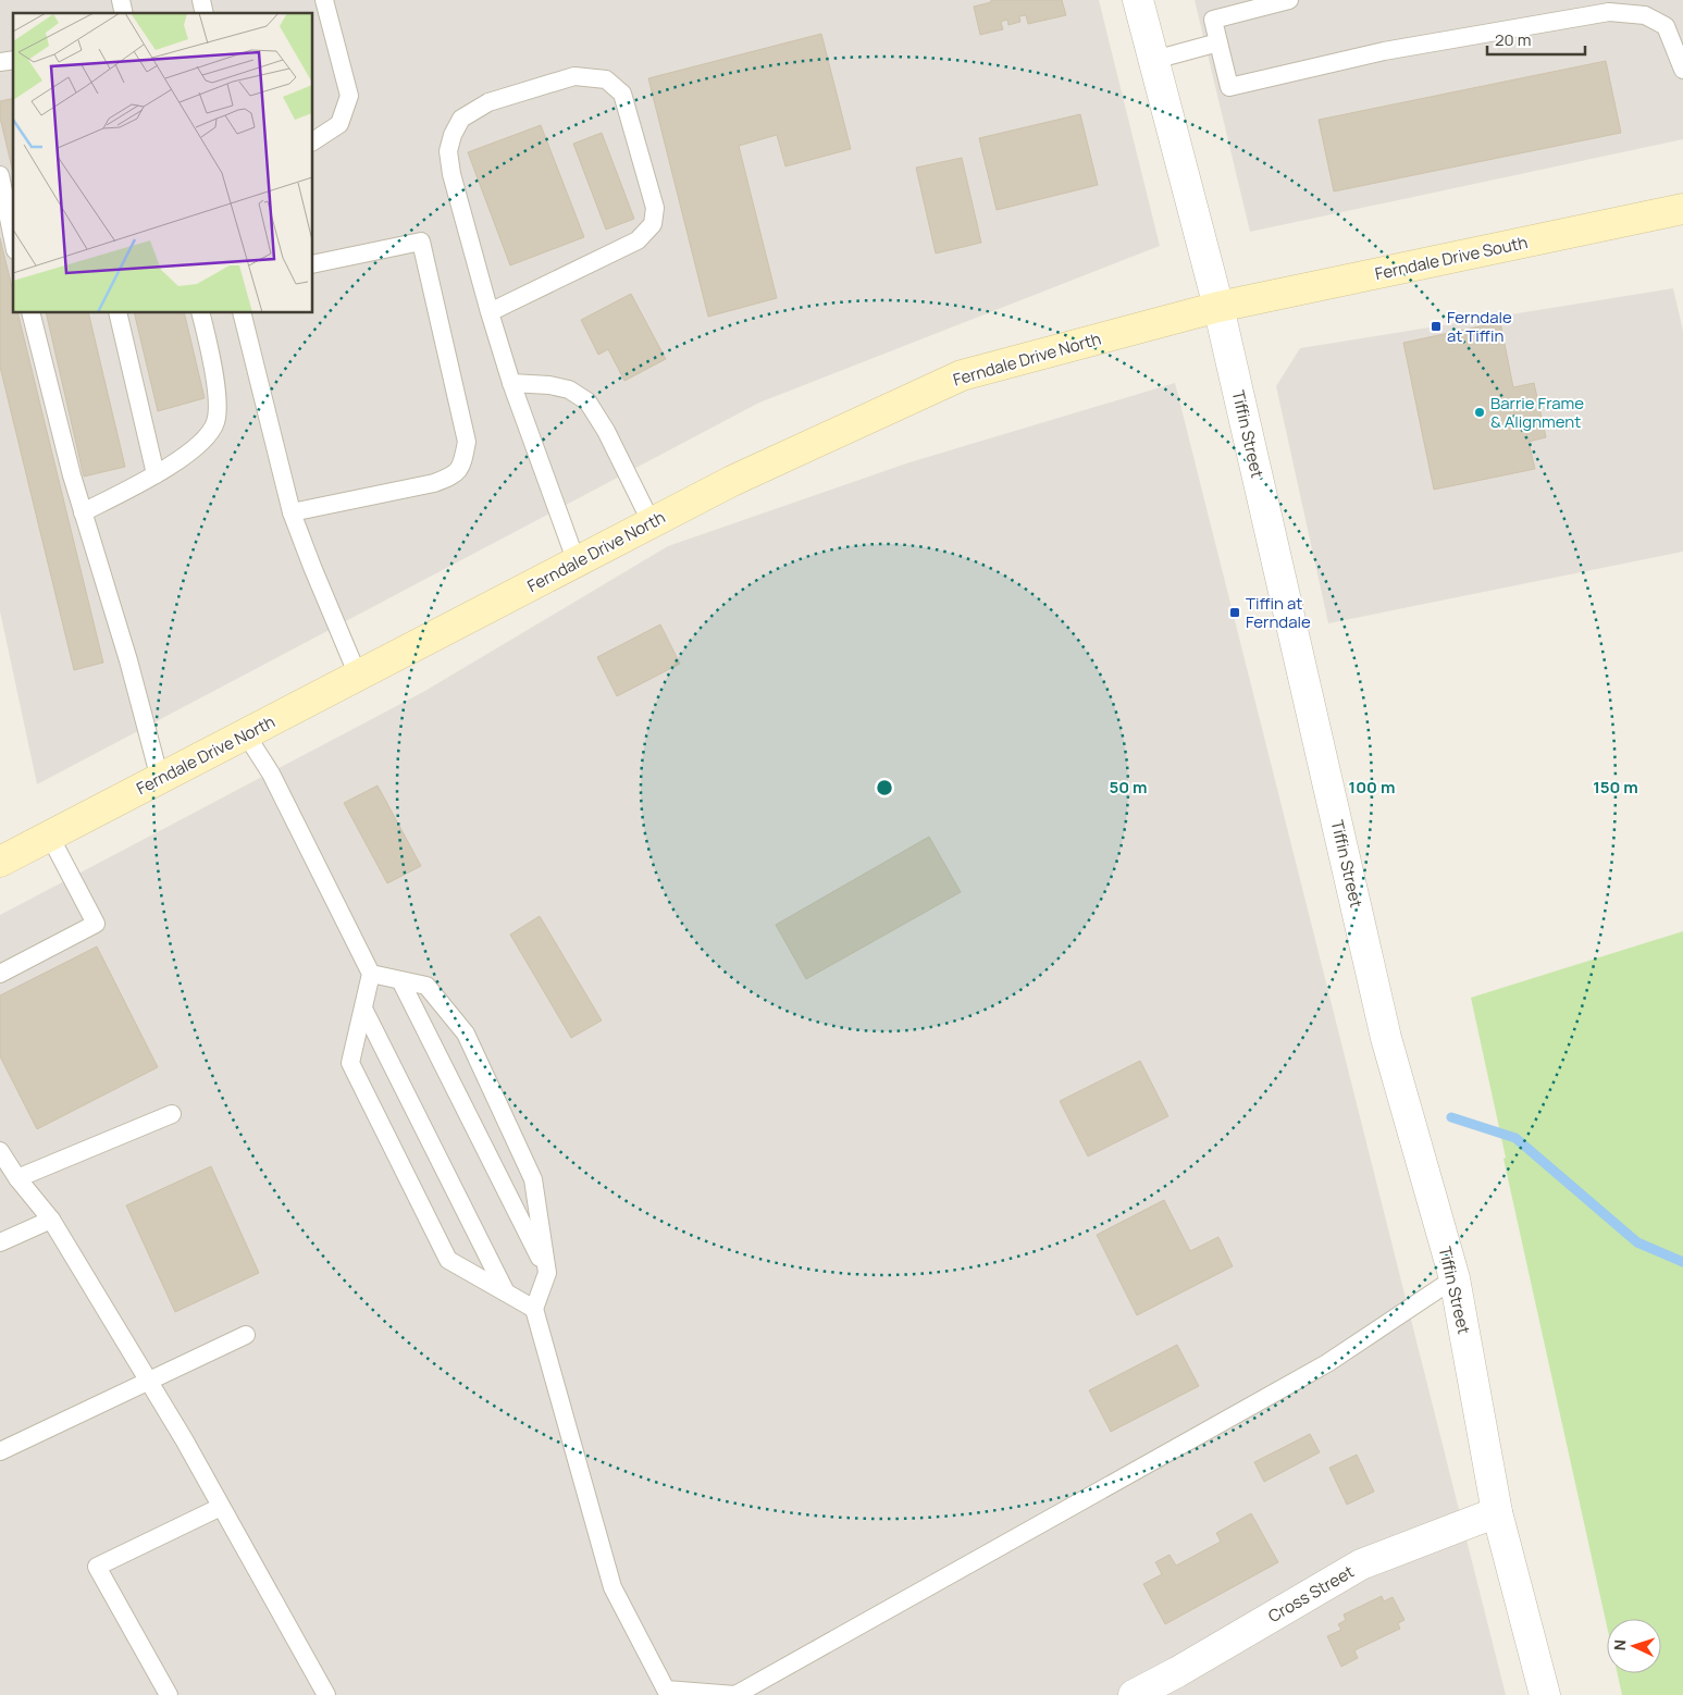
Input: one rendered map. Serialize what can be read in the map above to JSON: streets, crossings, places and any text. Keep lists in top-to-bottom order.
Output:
{
  "streets": {
    "main road": ["Ferndale Drive South", "Ferndale Drive North"],
    "street": ["Tiffin Street", "Cross Street"]
  },
  "crossings": [
    ["Ferndale Drive South", "Ferndale Drive North"],
    ["Ferndale Drive South", "Tiffin Street"],
    ["Ferndale Drive North", "Tiffin Street"],
    ["Tiffin Street", "Cross Street"]
  ],
  "places": {
    "transit": ["Ferndale at Tiffin", "Tiffin at Ferndale"],
    "other": ["Barrie Frame & Alignment"]
  },
  "scale_bar": "20 m",
  "north": "left",
  "rings": ["50 m", "100 m", "150 m"]
}
